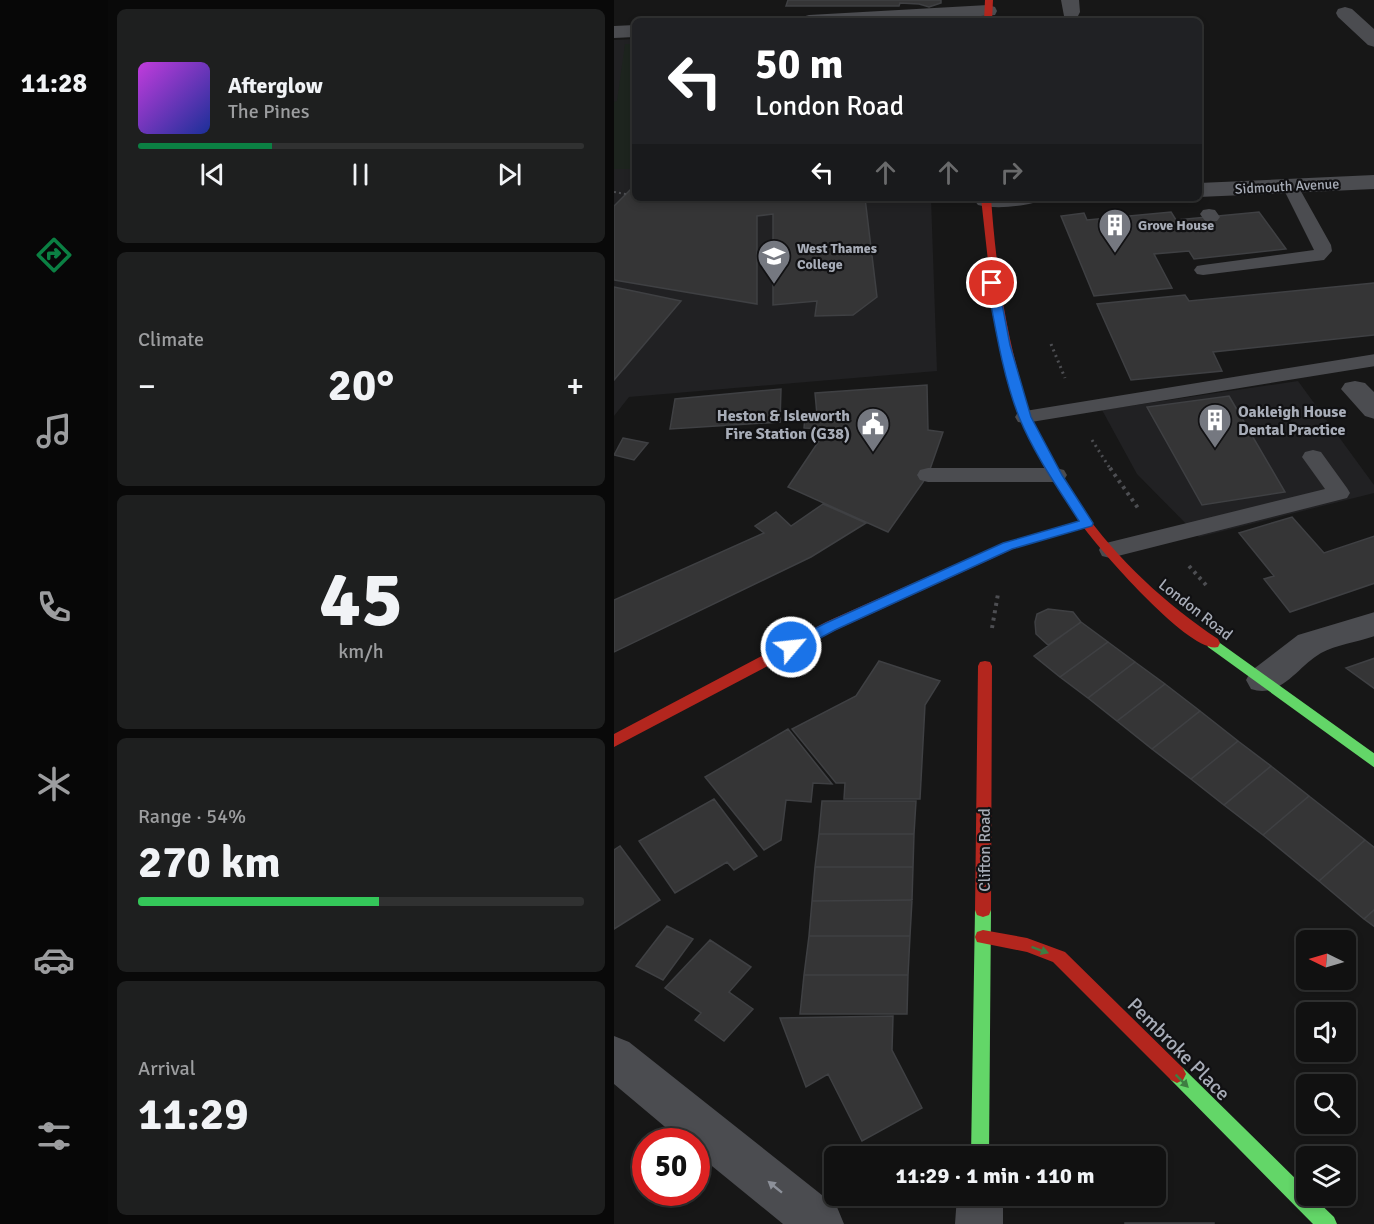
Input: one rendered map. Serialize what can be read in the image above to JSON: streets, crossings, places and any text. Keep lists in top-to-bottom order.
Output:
{
  "streets": {
    "main road": ["London Road", "Clifton Road", "Pembroke Place"],
    "street": ["Sidmouth Avenue"]
  },
  "crossings": [
    ["Clifton Road", "Pembroke Place"]
  ],
  "one_way": ["Pembroke Place"],
  "places": {
    "building": ["Grove House", "Oakleigh House Dental Practice"],
    "school or university": ["West Thames College"],
    "public building": ["Heston & Isleworth Fire Station (G38)"]
  },
  "north": "left",
  "page": {
    "tabs": "11:28",
    "turn": ["50 m", "London Road"],
    "song": ["Afterglow", "The Pines"],
    "tile": [
      "Climate",
      ["45", "km/h"],
      ["Range · 54%", "270 km"],
      ["Arrival", "11:29"]
    ],
    "heat": ["−", "20°", "+"],
    "limit": "50",
    "trip": "11:29 · 1 min · 110 m"
  }
}
